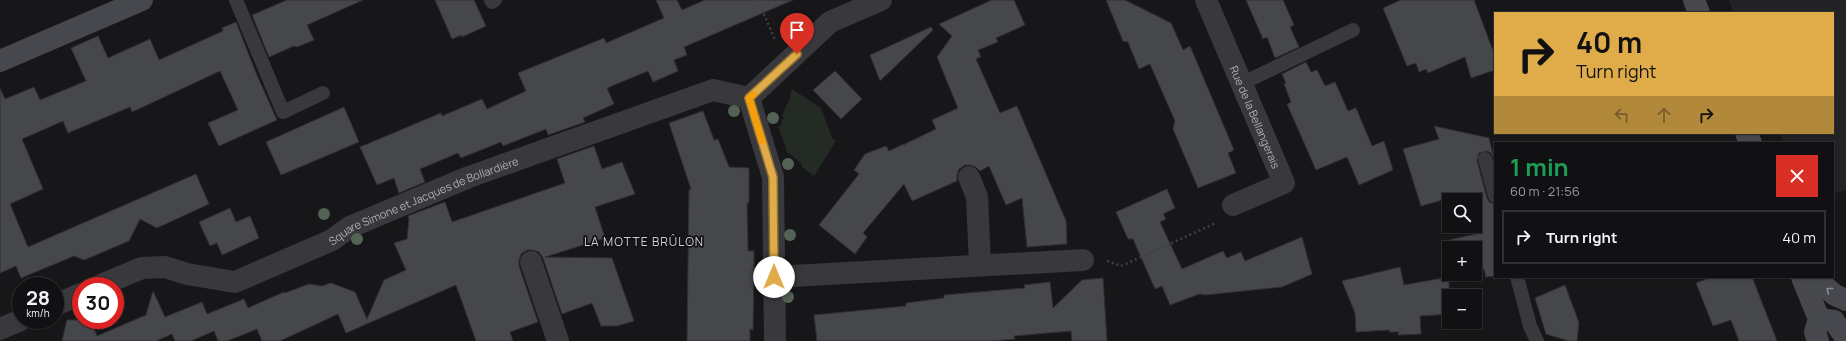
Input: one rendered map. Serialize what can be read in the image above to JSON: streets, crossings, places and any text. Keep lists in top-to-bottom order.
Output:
{
  "streets": {
    "street": ["Rue de la Bellangerais", "Square Simone et Jacques de Bollardière"]
  },
  "districts": ["LA MOTTE BRÛLON"],
  "page": {
    "turn": ["40 m", "Turn right"],
    "heading": ["1 min", "60 m · 21:56"],
    "map_buttons": ["+", "−"],
    "list": [
      {
        "name": "Turn right",
        "value": "40 m"
      }
    ],
    "speed": "28 km/h",
    "limit": "30"
  }
}
